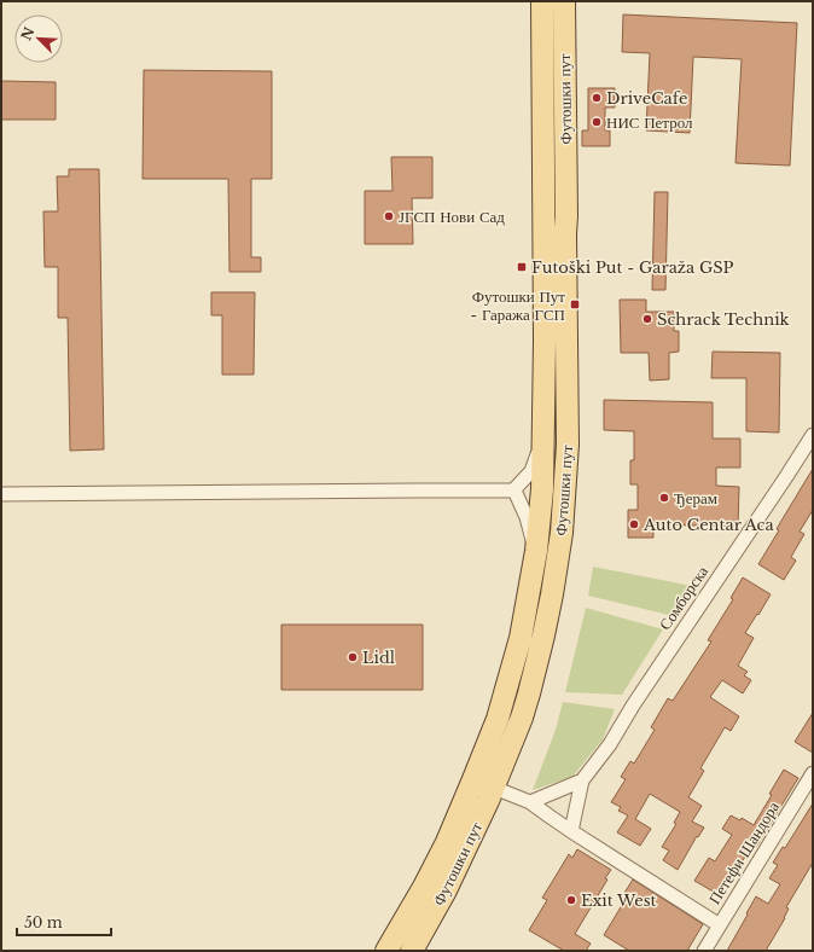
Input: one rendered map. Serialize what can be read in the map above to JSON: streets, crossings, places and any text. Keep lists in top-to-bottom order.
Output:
{
  "streets": {
    "main road": ["Футошки пут"],
    "street": ["Сомборска", "Петефи Шандора"]
  },
  "places": {
    "other": [
      "DriveCafe",
      "НИС Петрол",
      "ЈГСП Нови Сад",
      "Schrack Technik",
      "Ђерам",
      "Auto Centar Aca",
      "Lidl",
      "Exit West"
    ],
    "transit": ["Futoški Put - Garaža GSP", "Футошки Пут - Гаража ГСП"]
  },
  "scale_bar": "50 m",
  "north": "top left"
}
